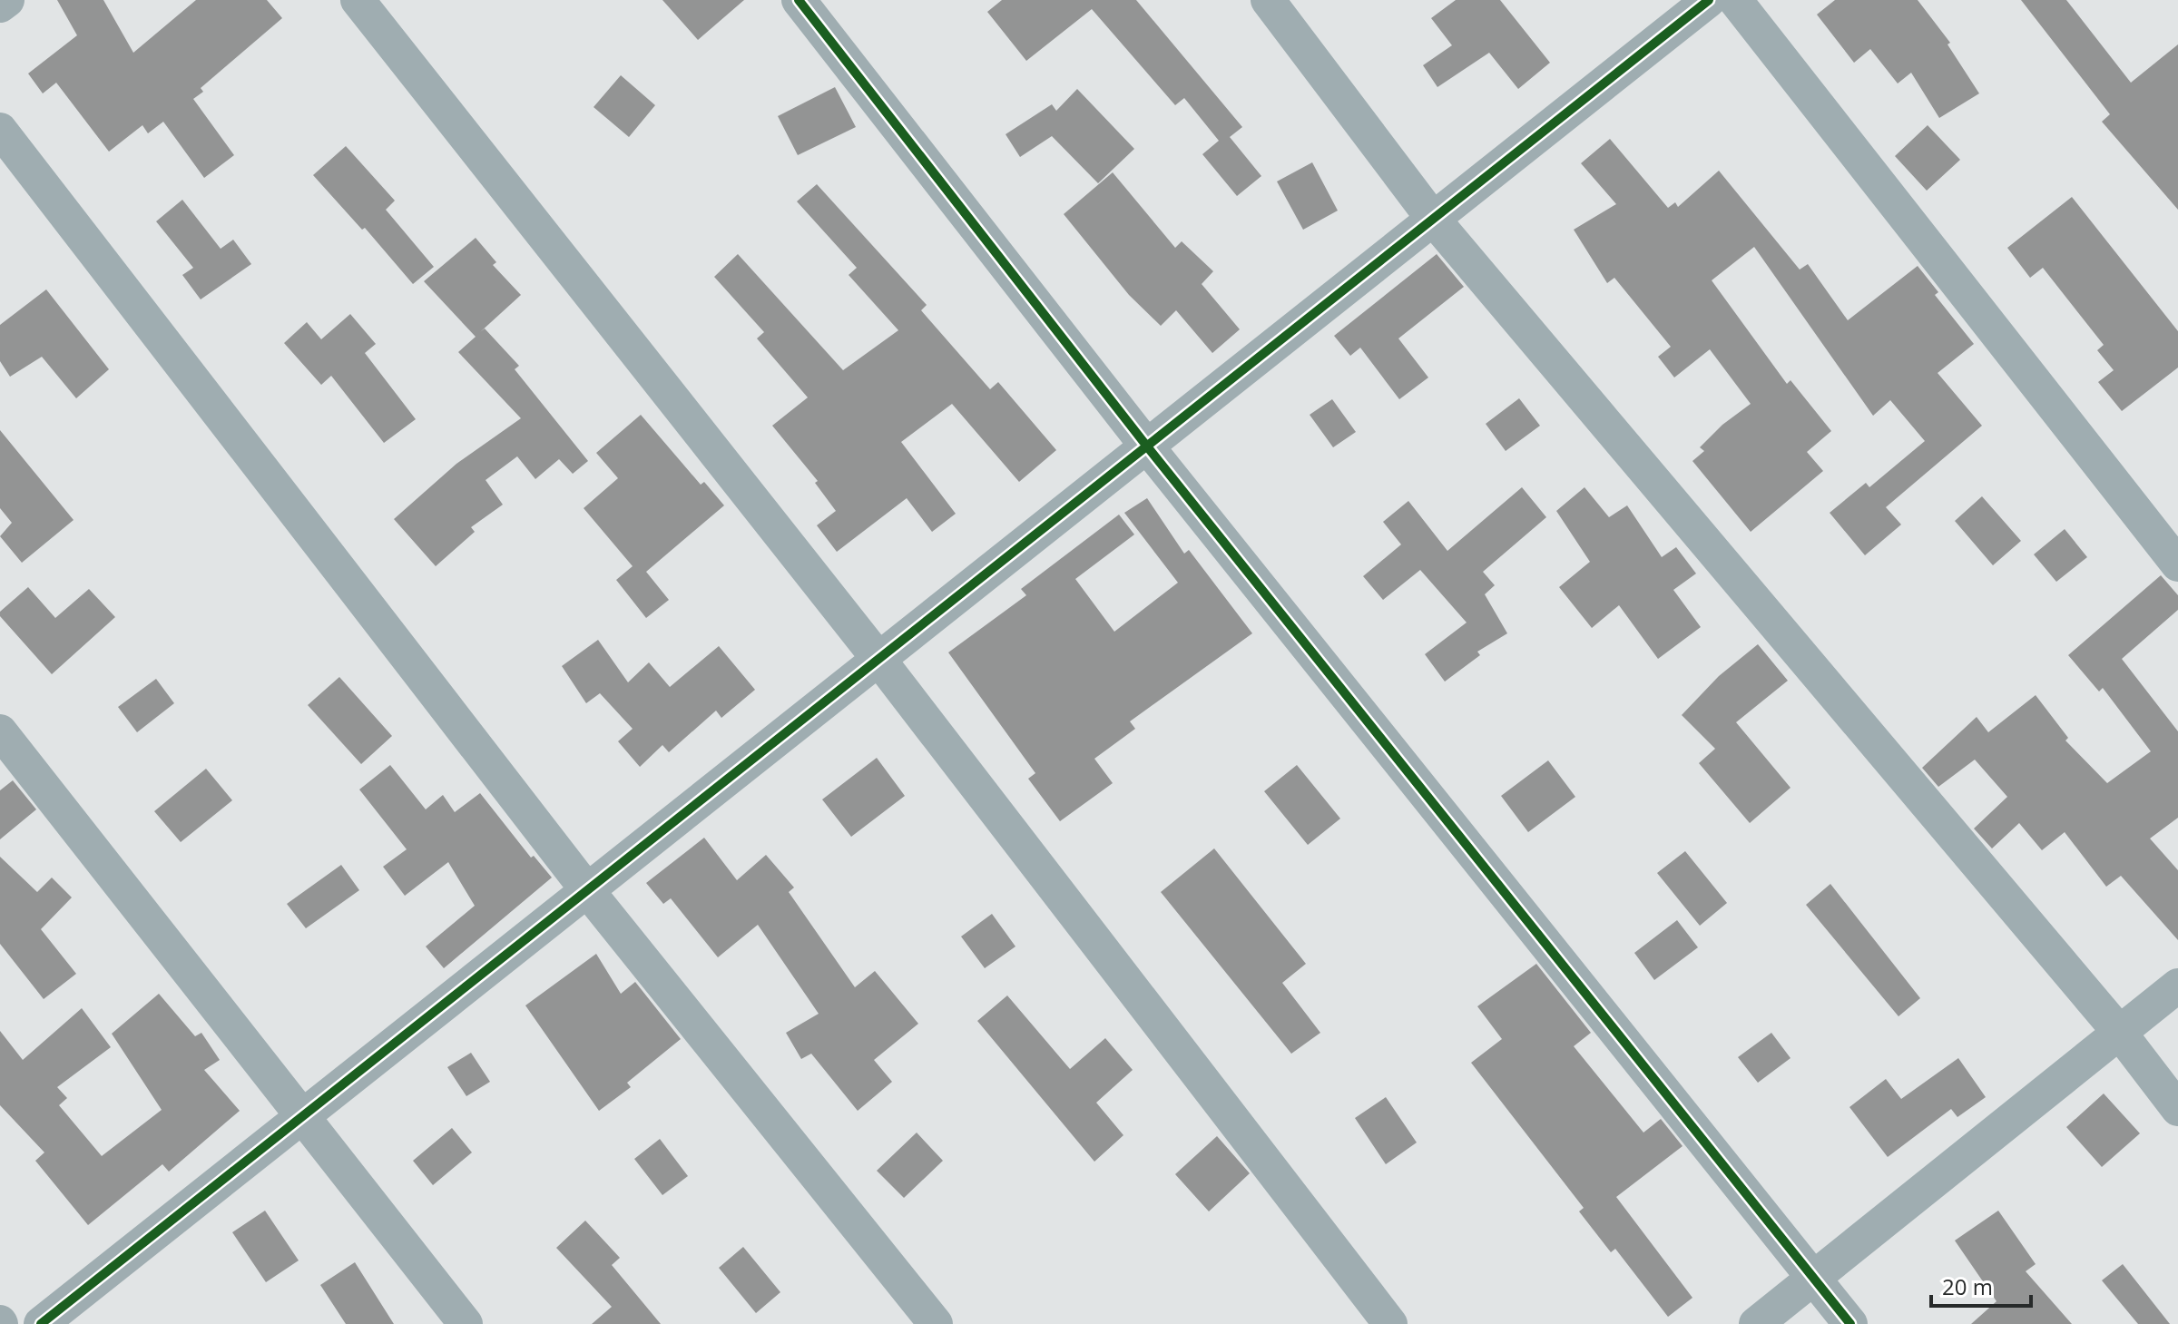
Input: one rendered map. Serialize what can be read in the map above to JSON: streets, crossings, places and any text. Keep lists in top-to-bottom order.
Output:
{
  "scale_bar": "20 m"
}
